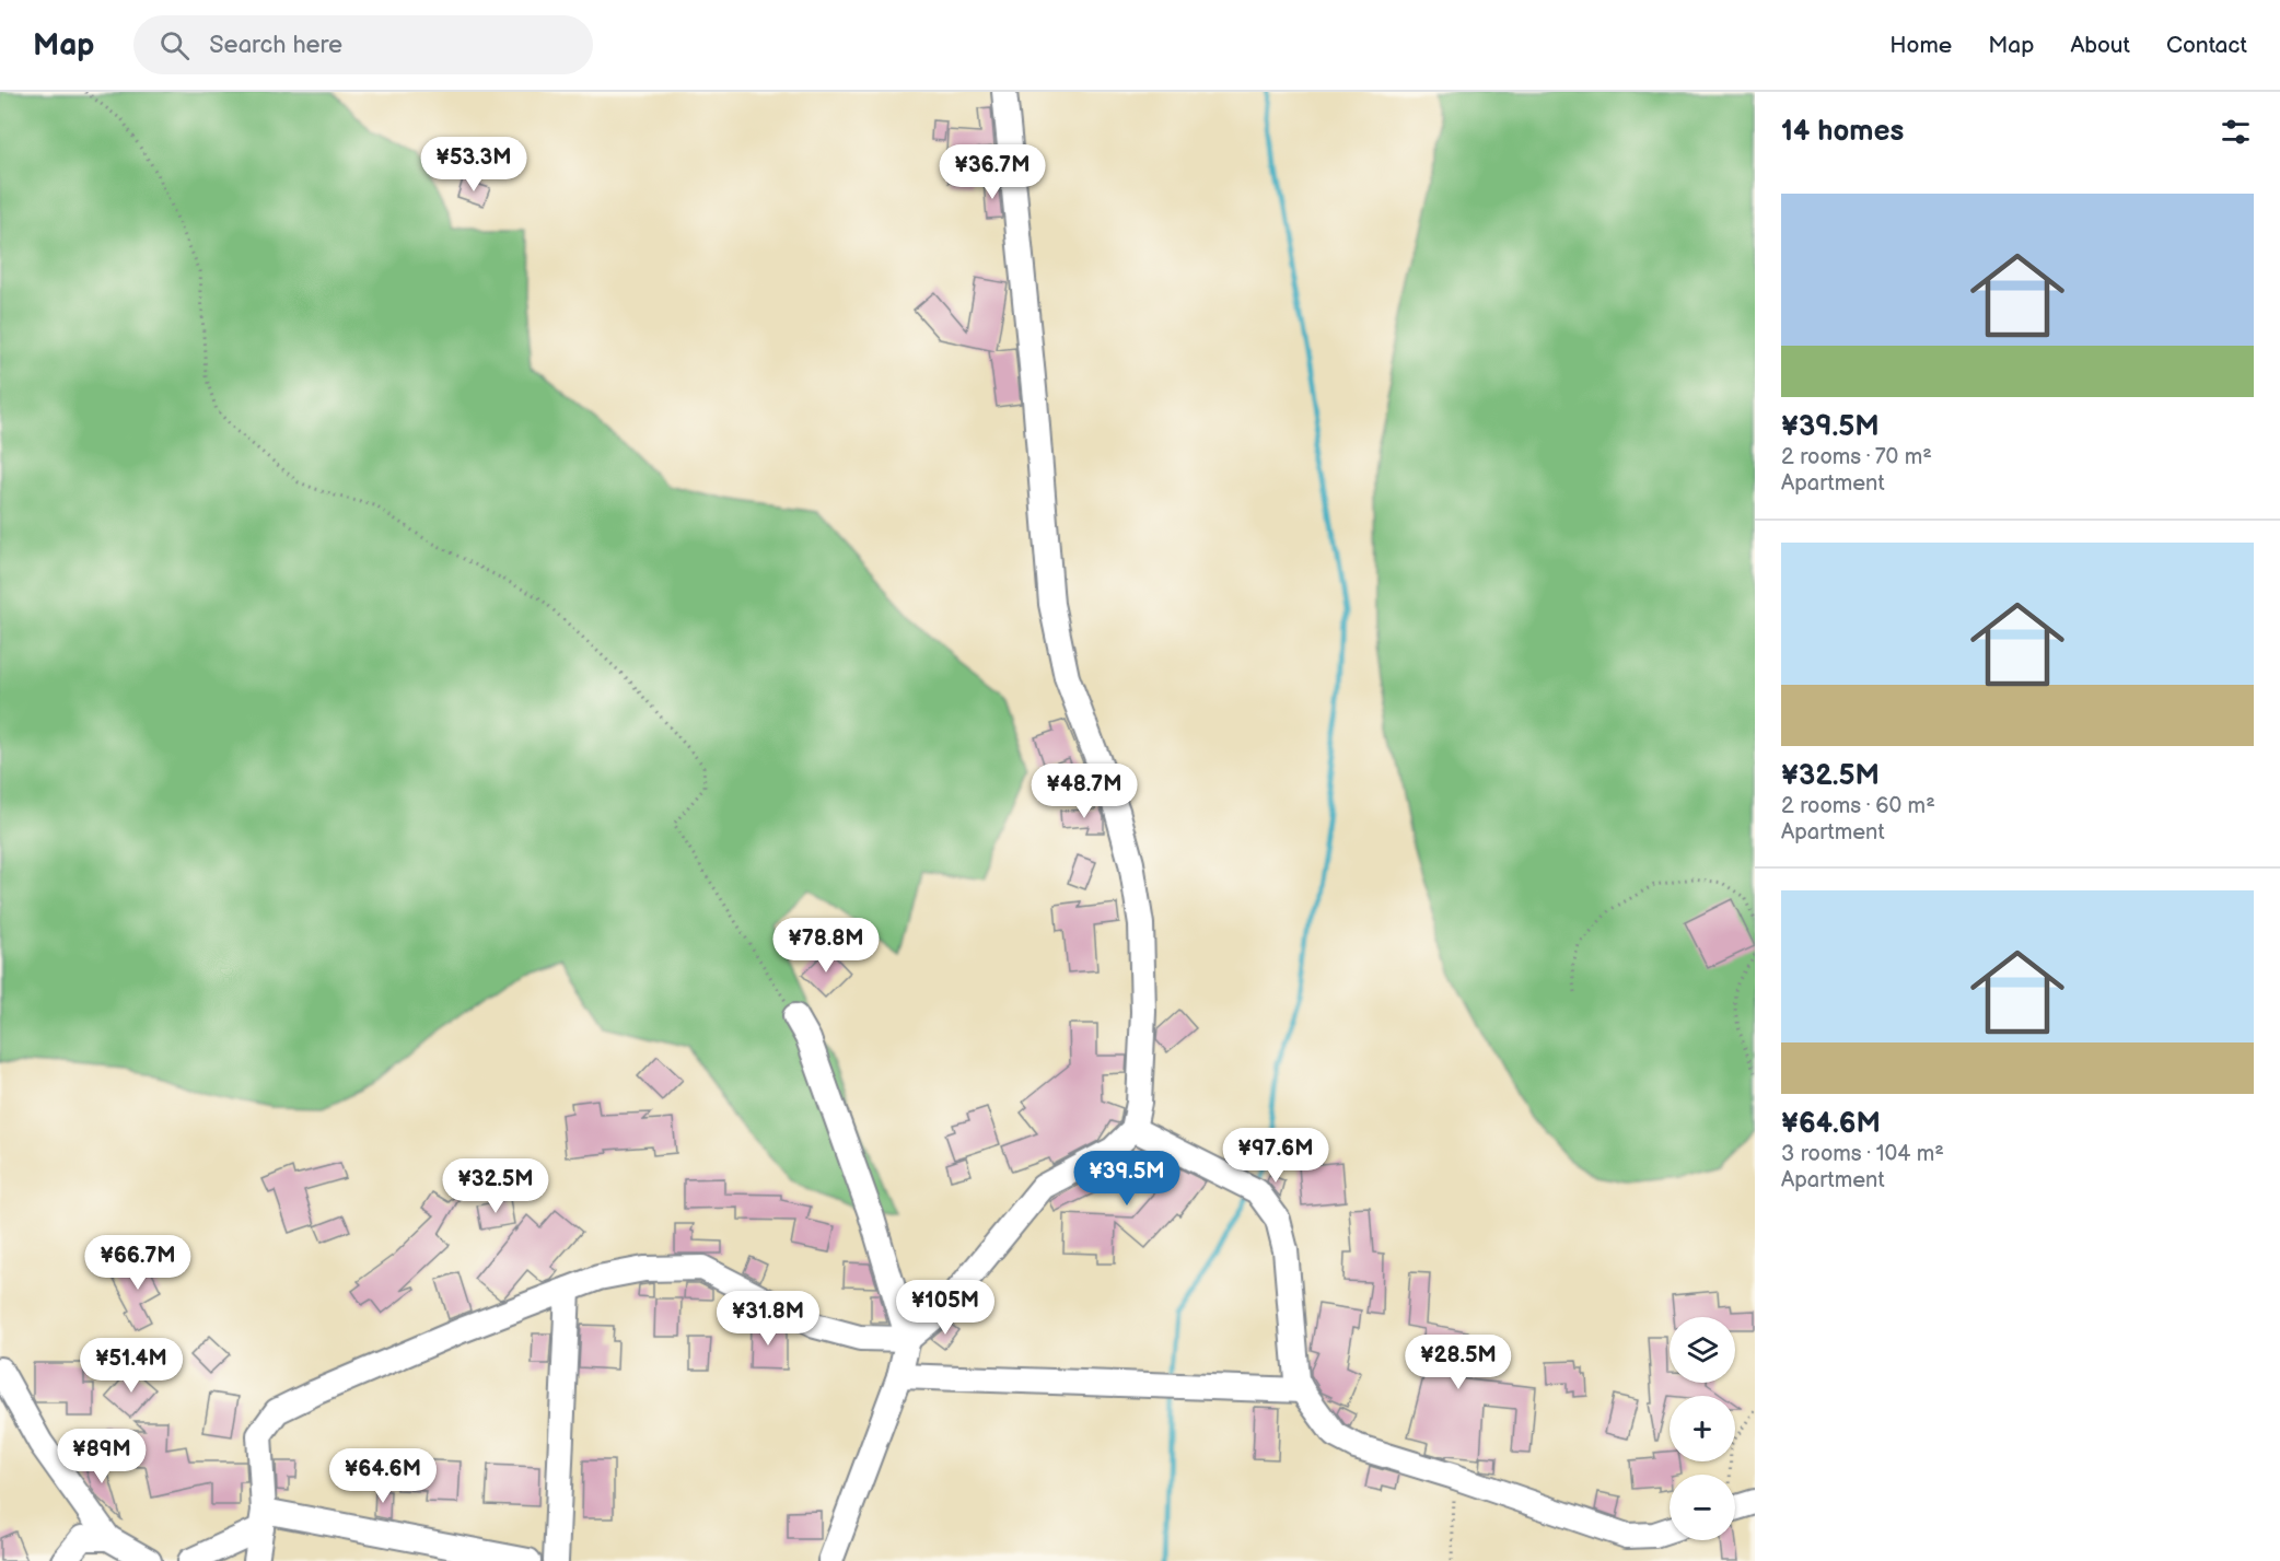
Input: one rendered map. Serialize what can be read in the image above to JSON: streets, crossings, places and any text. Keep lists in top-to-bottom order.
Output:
{
  "page": {
    "header": "Map",
    "search": "Search here",
    "nav": [
      "Home",
      "Map",
      "About",
      "Contact"
    ],
    "heading": "14 homes",
    "price": [
      "¥53.3M",
      "¥36.7M",
      "¥48.7M",
      "¥78.8M",
      "¥97.6M",
      "¥39.5M",
      "¥32.5M",
      "¥66.7M",
      "¥105M",
      "¥31.8M",
      "¥28.5M",
      "¥51.4M",
      "¥89M",
      "¥64.6M"
    ],
    "list": [
      {
        "name": "¥39.5M",
        "note": "2 rooms · 70 m² · Apartment"
      },
      {
        "name": "¥32.5M",
        "note": "2 rooms · 60 m² · Apartment"
      },
      {
        "name": "¥64.6M",
        "note": "3 rooms · 104 m² · Apartment"
      }
    ],
    "map_buttons": ["+", "−"]
  }
}
